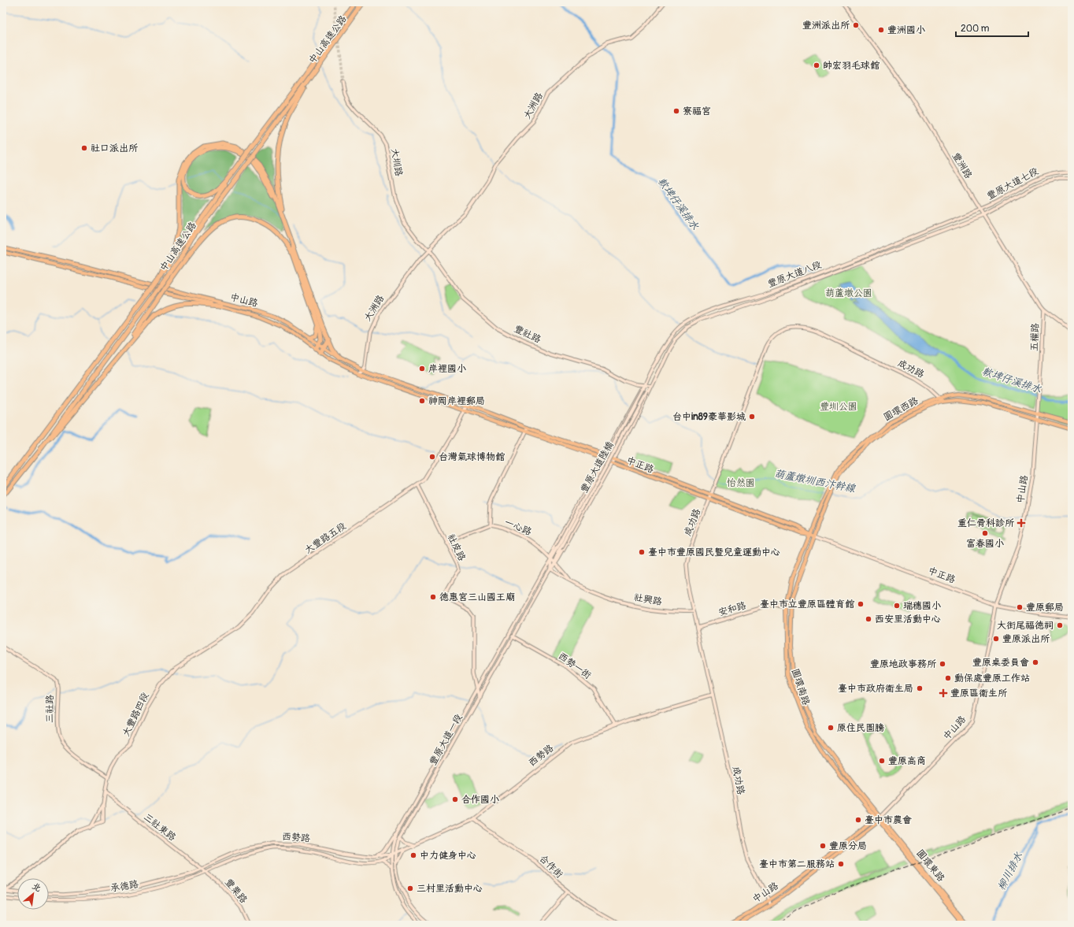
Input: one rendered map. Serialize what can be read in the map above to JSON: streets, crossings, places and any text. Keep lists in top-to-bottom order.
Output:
{
  "streets": {
    "highway": ["中山高速公路"],
    "main road": [
      "中山路",
      "圓環西路",
      "中正路",
      "圓環南路",
      "圓環東路"
    ],
    "street": [
      "大洲路",
      "大圳路",
      "豐洲路",
      "豐原大道七段",
      "豐原大道八段",
      "豐社路",
      "五權路",
      "成功路",
      "豐原大道陸橋",
      "一心路",
      "大豐路五段",
      "社皮路",
      "社興路",
      "安和路",
      "西勢一街",
      "三社路",
      "大豐路四段",
      "豐原大道一段",
      "西勢路",
      "三社東路",
      "合作街",
      "承德路",
      "豐栗路"
    ]
  },
  "crossings": [
    ["大洲路", "大圳路"],
    ["大洲路", "中山路"],
    ["大洲路", "豐社路"],
    ["大圳路", "豐社路"],
    ["豐洲路", "豐原大道七段"],
    ["豐洲路", "豐原大道八段"],
    ["豐洲路", "五權路"],
    ["豐原大道七段", "豐原大道八段"],
    ["豐原大道八段", "豐社路"],
    ["豐原大道八段", "中正路"],
    ["豐原大道八段", "豐原大道陸橋"],
    ["豐原大道八段", "豐原大道一段"],
    ["中山路", "五權路"],
    ["中山路", "成功路"],
    ["中山路", "圓環西路"],
    ["中山路", "中正路"],
    ["中山路", "大豐路五段"],
    ["中山路", "圓環南路"],
    ["中山路", "圓環東路"],
    ["成功路", "圓環西路"],
    ["成功路", "中正路"],
    ["成功路", "社興路"],
    ["成功路", "安和路"],
    ["成功路", "西勢路"],
    ["圓環西路", "中正路"],
    ["圓環西路", "圓環南路"],
    ["中正路", "大豐路五段"],
    ["中正路", "圓環南路"],
    ["中正路", "豐原大道一段"],
    ["豐原大道陸橋", "豐原大道一段"],
    ["一心路", "社興路"],
    ["一心路", "豐原大道一段"],
    ["大豐路五段", "社皮路"],
    ["大豐路五段", "大豐路四段"],
    ["社皮路", "豐原大道一段"],
    ["安和路", "圓環南路"],
    ["西勢一街", "豐原大道一段"],
    ["西勢一街", "西勢路"],
    ["圓環南路", "圓環東路"],
    ["三社路", "大豐路四段"],
    ["大豐路四段", "三社東路"],
    ["豐原大道一段", "西勢路"],
    ["西勢路", "三社東路"],
    ["西勢路", "合作街"],
    ["西勢路", "承德路"],
    ["西勢路", "豐栗路"],
    ["三社東路", "承德路"],
    ["三社東路", "豐栗路"],
    ["承德路", "豐栗路"]
  ],
  "water": ["軟埤仔溪排水", "葫蘆燉圳西汴幹線", "柳川排水"],
  "parks": ["葫蘆墩公園", "豐圳公園", "怡然園"],
  "places": {
    "other": [
      "豐洲派出所",
      "豐洲國小",
      "帥宏羽毛球館",
      "寮福宮",
      "社口派出所",
      "岸裡國小",
      "神岡岸裡郵局",
      "台中in89豪華影城",
      "台灣氣球博物館",
      "富春國小",
      "臺中市豐原國民暨兒童運動中心",
      "德惠宮三山國王廟",
      "臺中市立豐原區體育館",
      "瑞穗國小",
      "豐原郵局",
      "西安里活動中心",
      "大街尾福德祠",
      "豐原派出所",
      "豐原桌委員會",
      "豐原地政事務所",
      "動保處豐原工作站",
      "臺中市政府衛生局",
      "原住民圖騰",
      "豐原高商",
      "合作國小",
      "臺中市農會",
      "豐原分局",
      "中力健身中心",
      "臺中市第二服務站",
      "三村里活動中心"
    ],
    "health": ["重仁骨科診所", "豐原區衛生所"]
  },
  "scale_bar": "200 m",
  "north": "top right"
}
